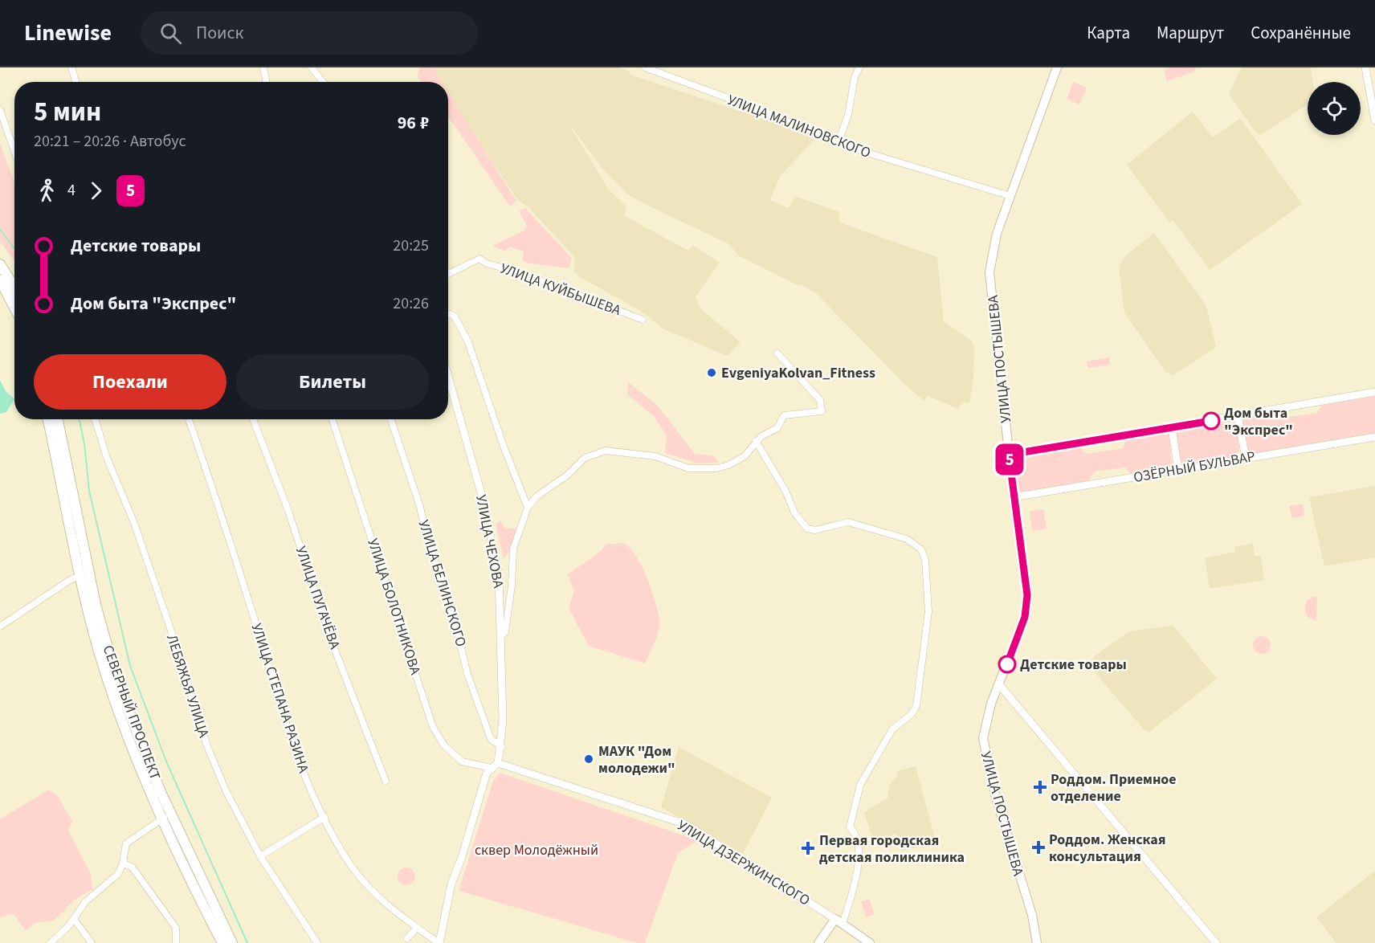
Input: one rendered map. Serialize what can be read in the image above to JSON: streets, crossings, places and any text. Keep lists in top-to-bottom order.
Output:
{
  "streets": {
    "main road": ["УЛИЦА ПОСТЫШЕВА", "СЕВЕРНЫЙ ПРОСПЕКТ", "УЛИЦА ДЗЕРЖИНСКОГО"],
    "street": [
      "УЛИЦА МАЛИНОВСКОГО",
      "УЛИЦА КУЙБЫШЕВА",
      "ОЗЁРНЫЙ БУЛЬВАР",
      "УЛИЦА ЧЕХОВА",
      "УЛИЦА БЕЛИНСКОГО",
      "УЛИЦА ПУГАЧЁВА",
      "УЛИЦА БОЛОТНИКОВА",
      "ЛЕБЯЖЬЯ УЛИЦА",
      "УЛИЦА СТЕПАНА РАЗИНА"
    ]
  },
  "crossings": [
    ["УЛИЦА МАЛИНОВСКОГО", "УЛИЦА ПОСТЫШЕВА"],
    ["УЛИЦА ПОСТЫШЕВА", "ОЗЁРНЫЙ БУЛЬВАР"],
    ["УЛИЦА ЧЕХОВА", "УЛИЦА БЕЛИНСКОГО"],
    ["УЛИЦА ЧЕХОВА", "УЛИЦА БОЛОТНИКОВА"],
    ["УЛИЦА ЧЕХОВА", "УЛИЦА СТЕПАНА РАЗИНА"],
    ["УЛИЦА ЧЕХОВА", "УЛИЦА ДЗЕРЖИНСКОГО"],
    ["УЛИЦА БОЛОТНИКОВА", "УЛИЦА ДЗЕРЖИНСКОГО"]
  ],
  "parks": ["сквер Молодёжный"],
  "places": {
    "other": [
      "EvgeniyaKolvan_Fitness",
      "Дом быта \"Экспрес\"",
      "Детские товары",
      "МАУК \"Дом молодежи\""
    ],
    "health": ["Роддом. Приемное отделение", "Роддом. Женская консультация", "Первая городская детская поликлиника"]
  },
  "lines": ["bus line 5"],
  "page": {
    "header": "Linewise",
    "search": "Поиск",
    "nav": ["Карта", "Маршрут", "Сохранённые"],
    "on_map": "5",
    "heading": ["5 мин", "20:21 – 20:26 · Автобус", "96 ₽"],
    "legs": ["4", "5"],
    "list": [
      {
        "name": "Детские товары",
        "value": "20:25"
      },
      {
        "name": "Дом быта \"Экспрес\"",
        "value": "20:26"
      }
    ],
    "buttons": ["Поехали", "Билеты"]
  }
}
